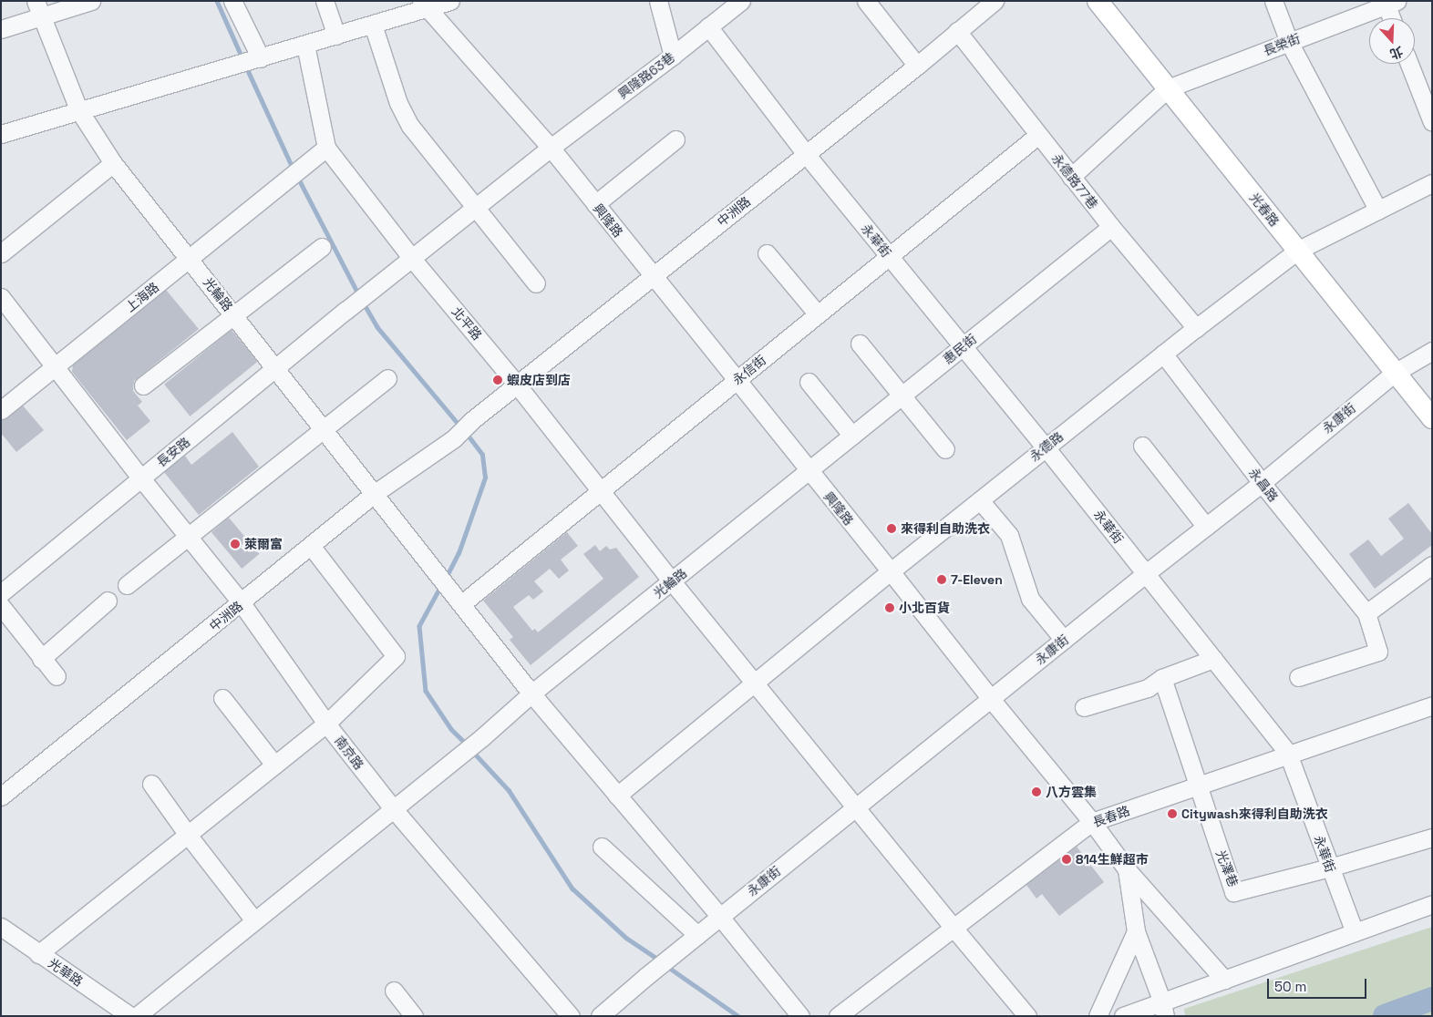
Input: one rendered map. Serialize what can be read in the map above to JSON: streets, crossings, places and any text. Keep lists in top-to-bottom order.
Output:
{
  "streets": {
    "main road": ["光春路"],
    "street": [
      "長榮街",
      "興隆路63巷",
      "永德路77巷",
      "中洲路",
      "興隆路",
      "永華街",
      "光輪路",
      "上海路",
      "北平路",
      "惠民街",
      "永信街",
      "永康街",
      "永德路",
      "長安路",
      "永昌路",
      "南京路",
      "長春路",
      "光澤巷",
      "光華路"
    ]
  },
  "crossings": [
    ["長榮街", "光春路"],
    ["興隆路63巷", "興隆路"],
    ["興隆路63巷", "永華街"],
    ["永德路77巷", "中洲路"],
    ["永德路77巷", "惠民街"],
    ["永德路77巷", "永信街"],
    ["永德路77巷", "永德路"],
    ["光春路", "永康街"],
    ["光春路", "永德路"],
    ["中洲路", "興隆路"],
    ["中洲路", "永華街"],
    ["中洲路", "光輪路"],
    ["中洲路", "北平路"],
    ["中洲路", "南京路"],
    ["興隆路", "光輪路"],
    ["興隆路", "惠民街"],
    ["興隆路", "永信街"],
    ["興隆路", "永康街"],
    ["興隆路", "永德路"],
    ["興隆路", "長春路"],
    ["永華街", "惠民街"],
    ["永華街", "永信街"],
    ["永華街", "永康街"],
    ["永華街", "永德路"],
    ["永華街", "長春路"],
    ["永華街", "光澤巷"],
    ["光輪路", "上海路"],
    ["光輪路", "北平路"],
    ["光輪路", "惠民街"],
    ["光輪路", "永信街"],
    ["光輪路", "長安路"],
    ["光輪路", "南京路"],
    ["上海路", "北平路"],
    ["上海路", "南京路"],
    ["北平路", "永信街"],
    ["北平路", "永康街"],
    ["北平路", "永德路"],
    ["北平路", "長安路"],
    ["北平路", "長春路"],
    ["永康街", "永昌路"],
    ["永德路", "永昌路"],
    ["長安路", "南京路"],
    ["長春路", "光澤巷"]
  ],
  "places": [
    "蝦皮店到店",
    "來得利自助洗衣",
    "萊爾富",
    "7-Eleven",
    "小北百貨",
    "八方雲集",
    "Citywash來得利自助洗衣",
    "814生鮮超市"
  ],
  "scale_bar": "50 m",
  "north": "bottom"
}
